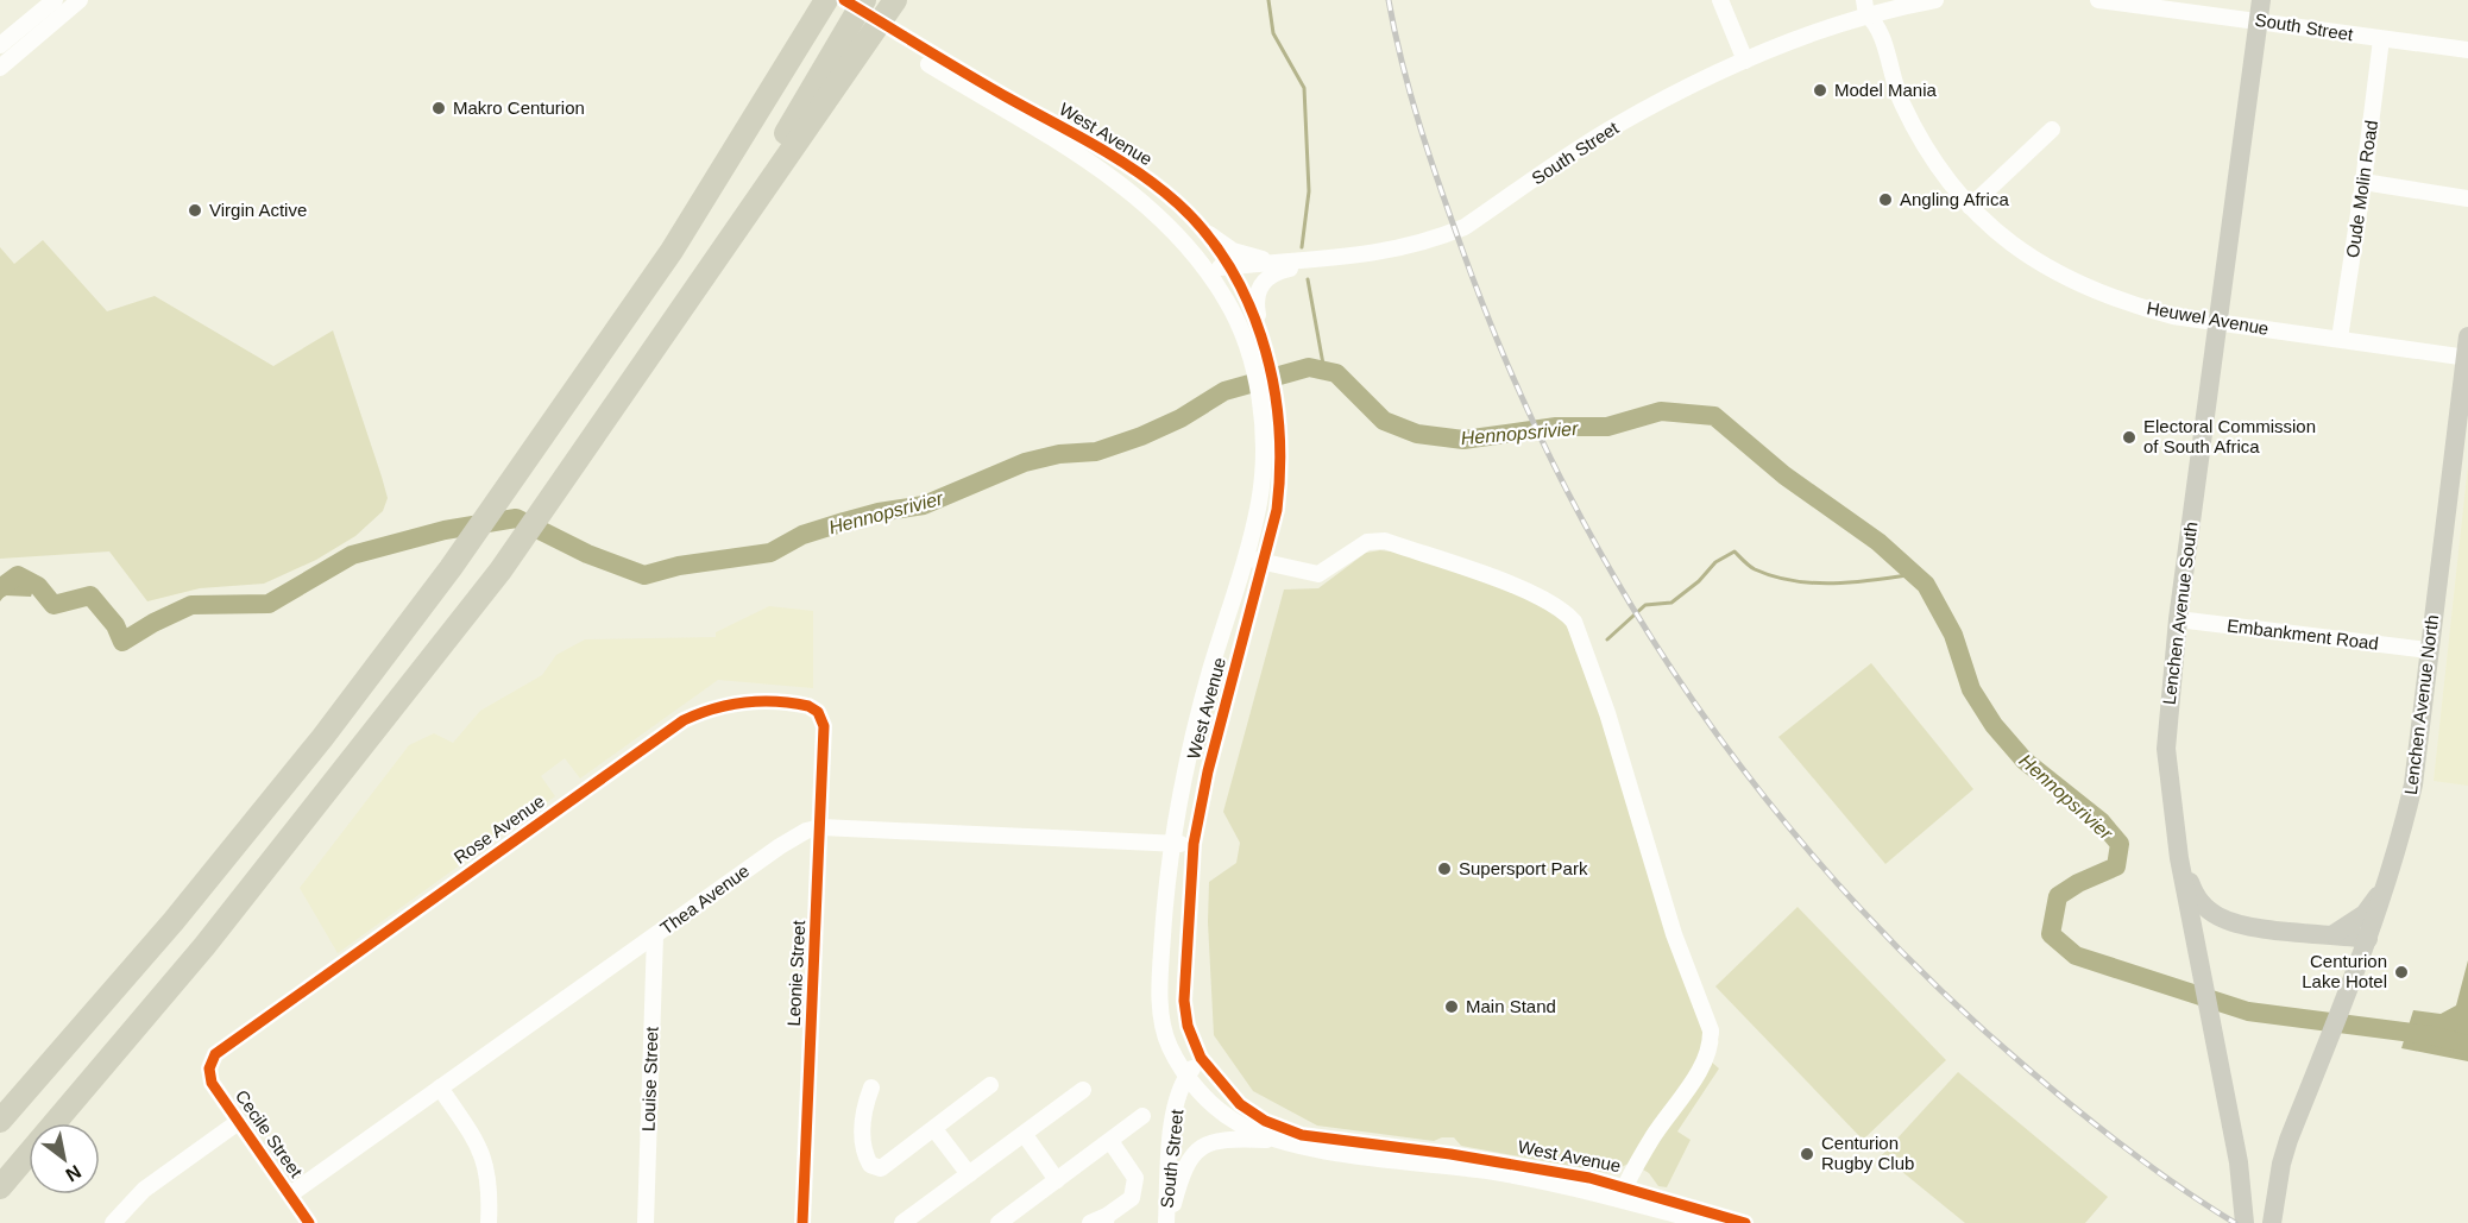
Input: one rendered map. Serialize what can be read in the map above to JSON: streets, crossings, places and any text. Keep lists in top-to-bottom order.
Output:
{
  "streets": {
    "main road": ["Lenchen Avenue South", "Lenchen Avenue North"],
    "street": [
      "South Street",
      "West Avenue",
      "Oude Molin Road",
      "Heuwel Avenue",
      "Embankment Road",
      "Rose Avenue",
      "Thea Avenue",
      "Leonie Street",
      "Louise Street",
      "Cecile Street"
    ]
  },
  "crossings": [
    ["South Street", "West Avenue"],
    ["South Street", "Oude Molin Road"],
    ["South Street", "Heuwel Avenue"],
    ["South Street", "Lenchen Avenue South"],
    ["West Avenue", "Thea Avenue"],
    ["Oude Molin Road", "Heuwel Avenue"],
    ["Heuwel Avenue", "Lenchen Avenue South"],
    ["Heuwel Avenue", "Lenchen Avenue North"],
    ["Lenchen Avenue South", "Embankment Road"],
    ["Embankment Road", "Lenchen Avenue North"],
    ["Rose Avenue", "Leonie Street"],
    ["Rose Avenue", "Cecile Street"],
    ["Thea Avenue", "Leonie Street"],
    ["Thea Avenue", "Louise Street"],
    ["Thea Avenue", "Cecile Street"]
  ],
  "water": ["Hennopsrivier"],
  "places": [
    "Model Mania",
    "Makro Centurion",
    "Angling Africa",
    "Virgin Active",
    "Electoral Commission of South Africa",
    "Supersport Park",
    "Centurion Lake Hotel",
    "Main Stand",
    "Centurion Rugby Club"
  ],
  "north": "bottom right"
}
